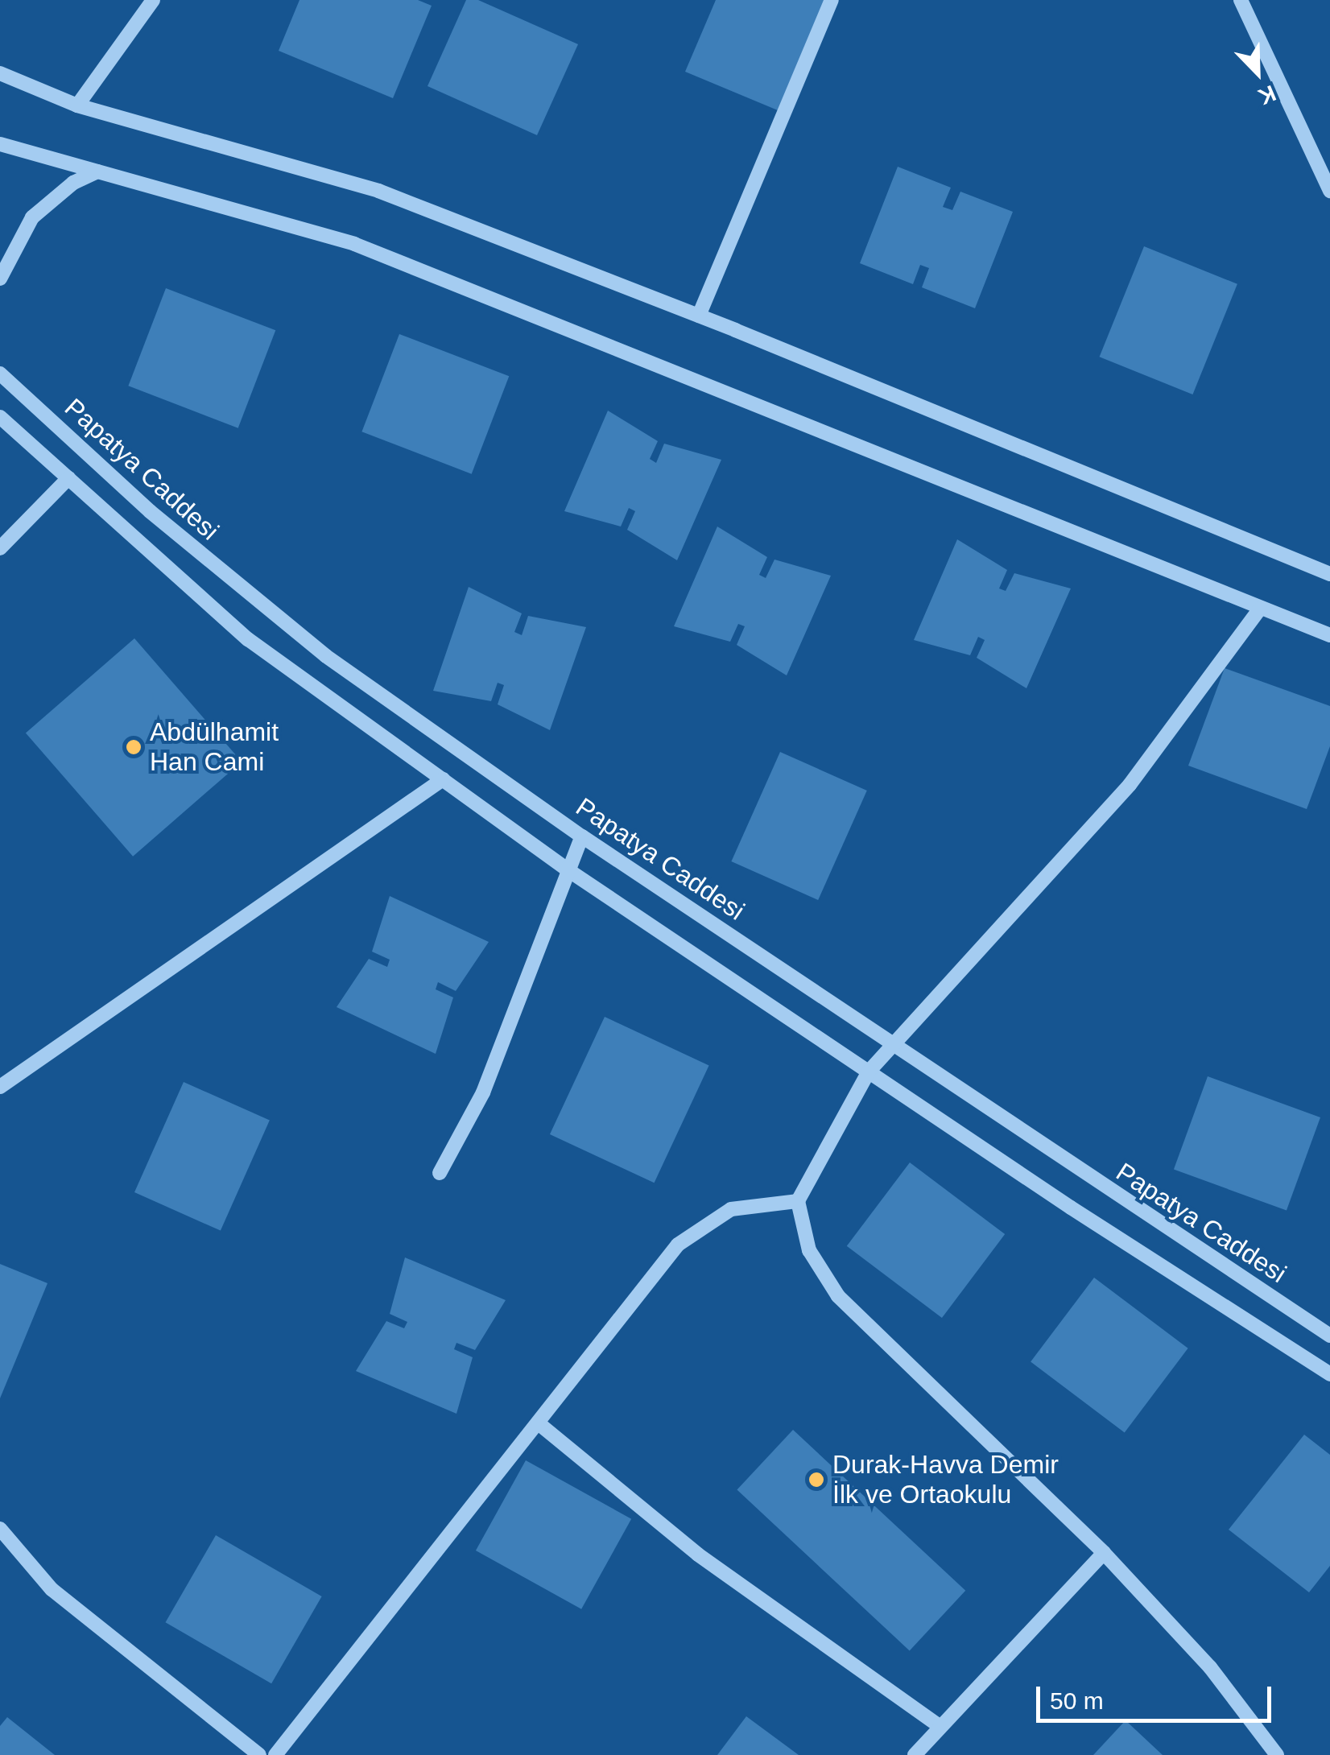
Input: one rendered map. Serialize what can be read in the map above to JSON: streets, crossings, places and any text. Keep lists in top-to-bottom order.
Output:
{
  "streets": {
    "street": ["Papatya Caddesi"]
  },
  "places": ["Abdülhamit Han Cami", "Durak-Havva Demir İlk ve Ortaokulu"],
  "scale_bar": "50 m",
  "north": "bottom right"
}
